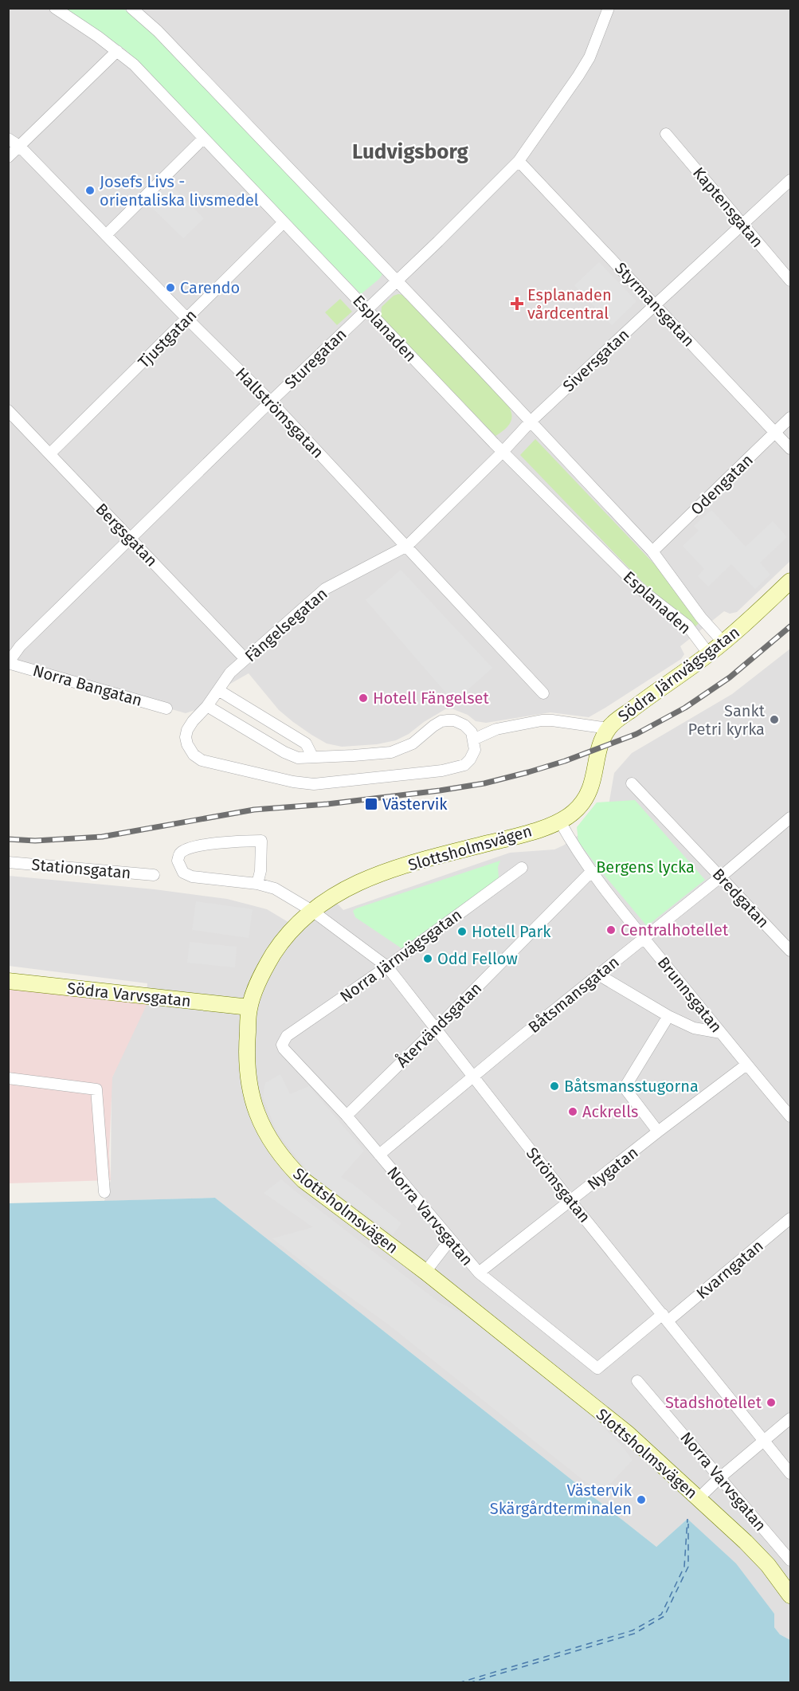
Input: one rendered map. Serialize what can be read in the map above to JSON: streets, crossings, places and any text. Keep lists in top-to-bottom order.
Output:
{
  "streets": {
    "street": [
      "Kaptensgatan",
      "Styrmansgatan",
      "Esplanaden",
      "Tjustgatan",
      "Sturegatan",
      "Siversgatan",
      "Hallströmsgatan",
      "Odengatan",
      "Bergsgatan",
      "Fängelsegatan",
      "Södra Järnvägsgatan",
      "Norra Bangatan",
      "Slottsholmsvägen",
      "Stationsgatan",
      "Bredgatan",
      "Norra Järnvägsgatan",
      "Södra Varvsgatan",
      "Båtsmansgatan",
      "Brunnsgatan",
      "Återvändsgatan",
      "Nygatan",
      "Strömsgatan",
      "Norra Varvsgatan",
      "Kvarngatan"
    ]
  },
  "crossings": [
    ["Kaptensgatan", "Siversgatan"],
    ["Styrmansgatan", "Sturegatan"],
    ["Styrmansgatan", "Siversgatan"],
    ["Styrmansgatan", "Odengatan"],
    ["Esplanaden", "Tjustgatan"],
    ["Esplanaden", "Sturegatan"],
    ["Esplanaden", "Siversgatan"],
    ["Esplanaden", "Odengatan"],
    ["Esplanaden", "Södra Järnvägsgatan"],
    ["Tjustgatan", "Hallströmsgatan"],
    ["Tjustgatan", "Bergsgatan"],
    ["Sturegatan", "Hallströmsgatan"],
    ["Sturegatan", "Bergsgatan"],
    ["Sturegatan", "Norra Bangatan"],
    ["Siversgatan", "Hallströmsgatan"],
    ["Siversgatan", "Fängelsegatan"],
    ["Hallströmsgatan", "Fängelsegatan"],
    ["Bergsgatan", "Fängelsegatan"],
    ["Södra Järnvägsgatan", "Slottsholmsvägen"],
    ["Slottsholmsvägen", "Södra Varvsgatan"],
    ["Slottsholmsvägen", "Brunnsgatan"],
    ["Slottsholmsvägen", "Strömsgatan"],
    ["Bredgatan", "Båtsmansgatan"],
    ["Norra Järnvägsgatan", "Strömsgatan"],
    ["Norra Järnvägsgatan", "Norra Varvsgatan"],
    ["Båtsmansgatan", "Brunnsgatan"],
    ["Båtsmansgatan", "Strömsgatan"],
    ["Båtsmansgatan", "Norra Varvsgatan"],
    ["Brunnsgatan", "Återvändsgatan"],
    ["Brunnsgatan", "Nygatan"],
    ["Återvändsgatan", "Strömsgatan"],
    ["Återvändsgatan", "Norra Varvsgatan"],
    ["Nygatan", "Strömsgatan"],
    ["Nygatan", "Norra Varvsgatan"],
    ["Strömsgatan", "Kvarngatan"],
    ["Norra Varvsgatan", "Kvarngatan"]
  ],
  "districts": ["Ludvigsborg"],
  "parks": ["Bergens lycka"],
  "places": {
    "other": [
      "Josefs Livs - orientaliska livsmedel",
      "Carendo",
      "Hotell Fängelset",
      "Sankt Petri kyrka",
      "Centralhotellet",
      "Hotell Park",
      "Odd Fellow",
      "Båtsmansstugorna",
      "Ackrells",
      "Stadshotellet",
      "Västervik Skärgårdterminalen"
    ],
    "health": ["Esplanaden vårdcentral"],
    "transit": ["Västervik"]
  }
}
